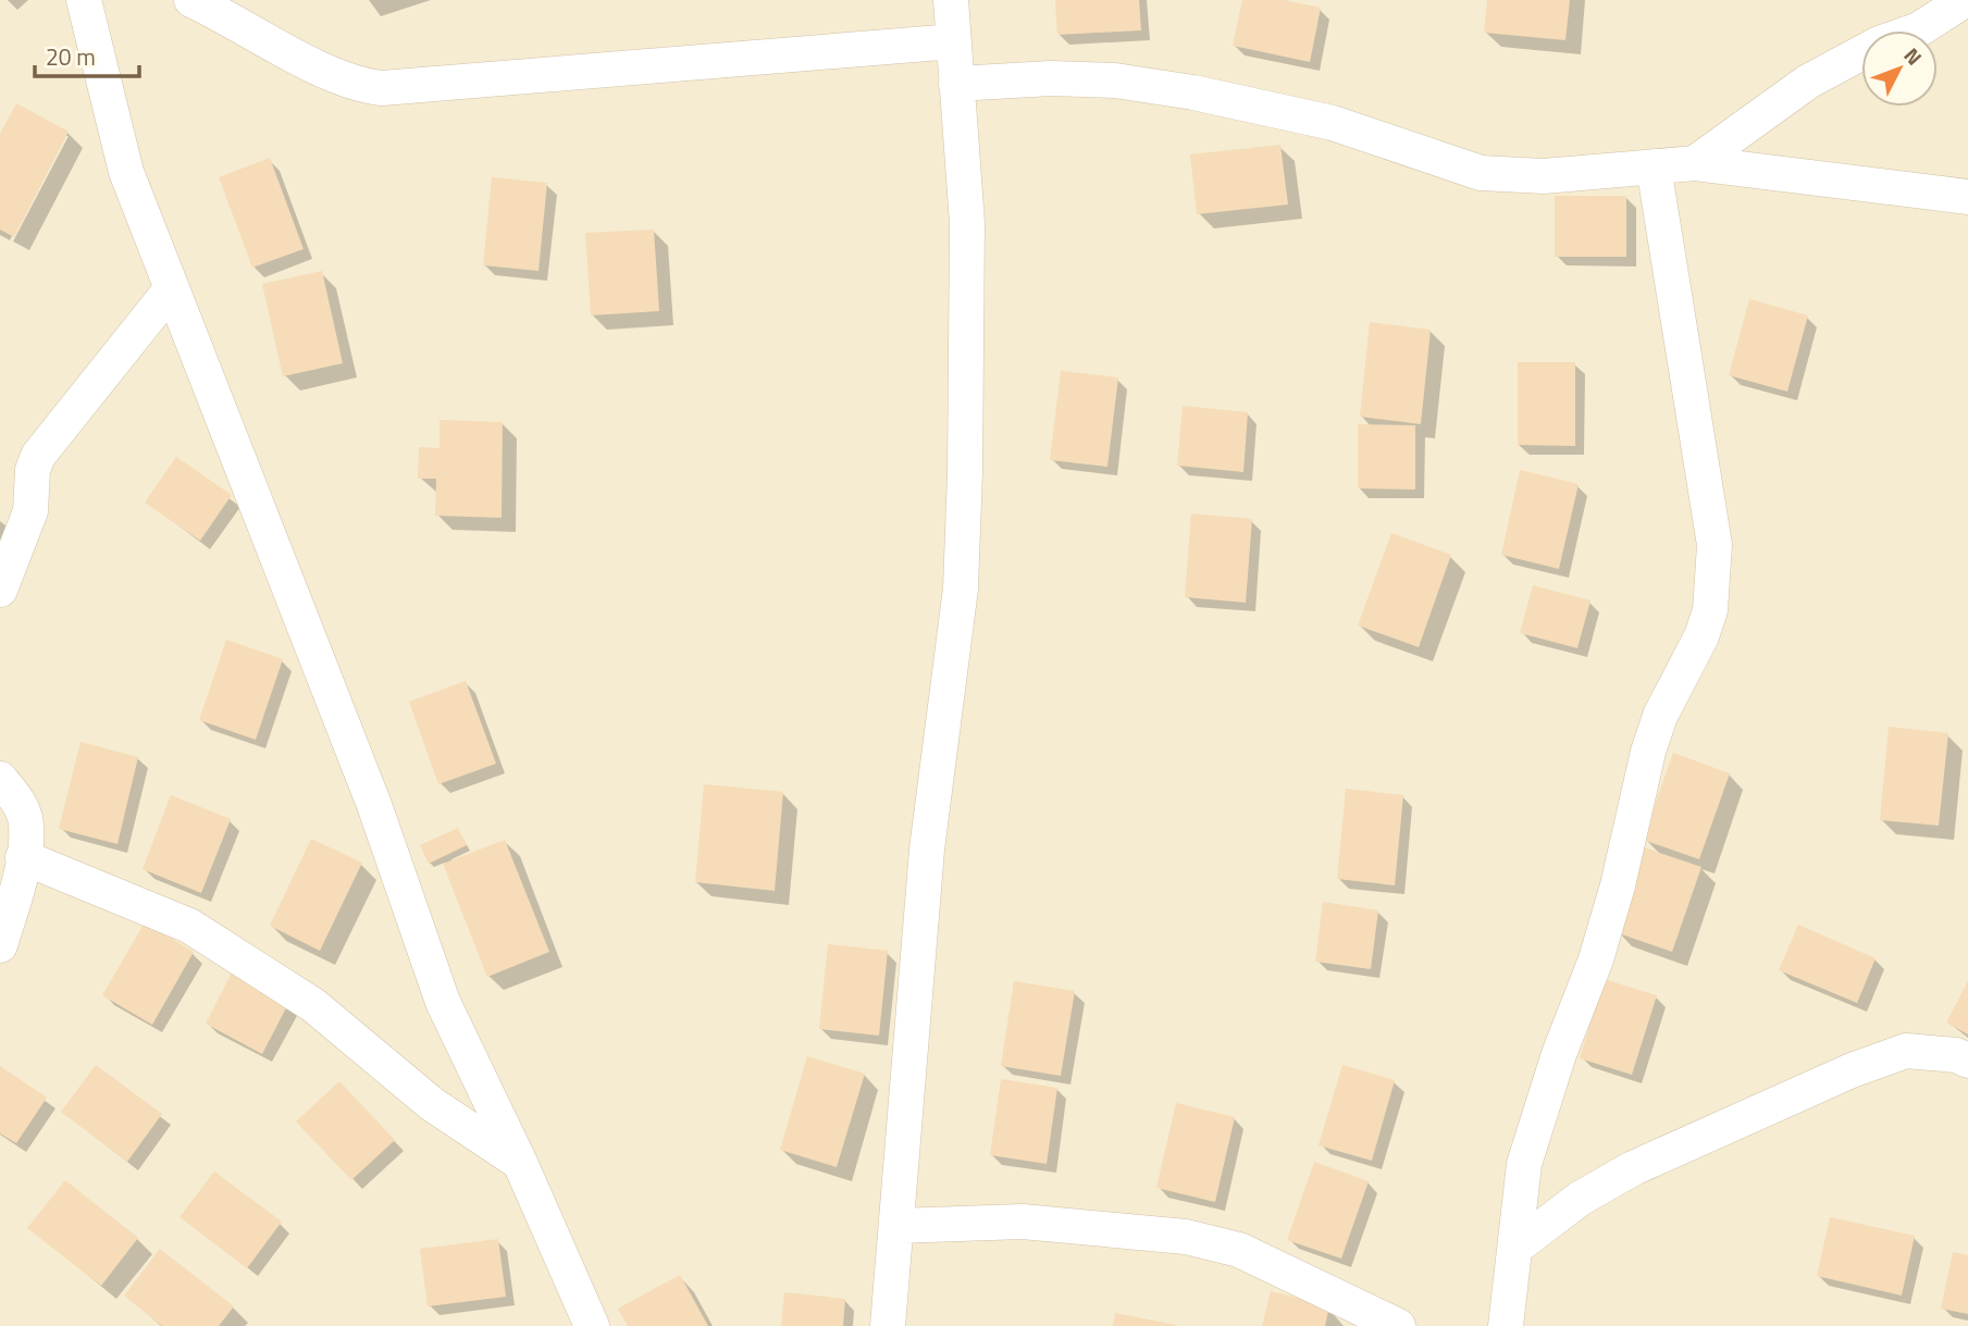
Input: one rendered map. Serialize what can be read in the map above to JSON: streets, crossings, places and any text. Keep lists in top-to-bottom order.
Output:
{
  "scale_bar": "20 m",
  "north": "top right"
}
